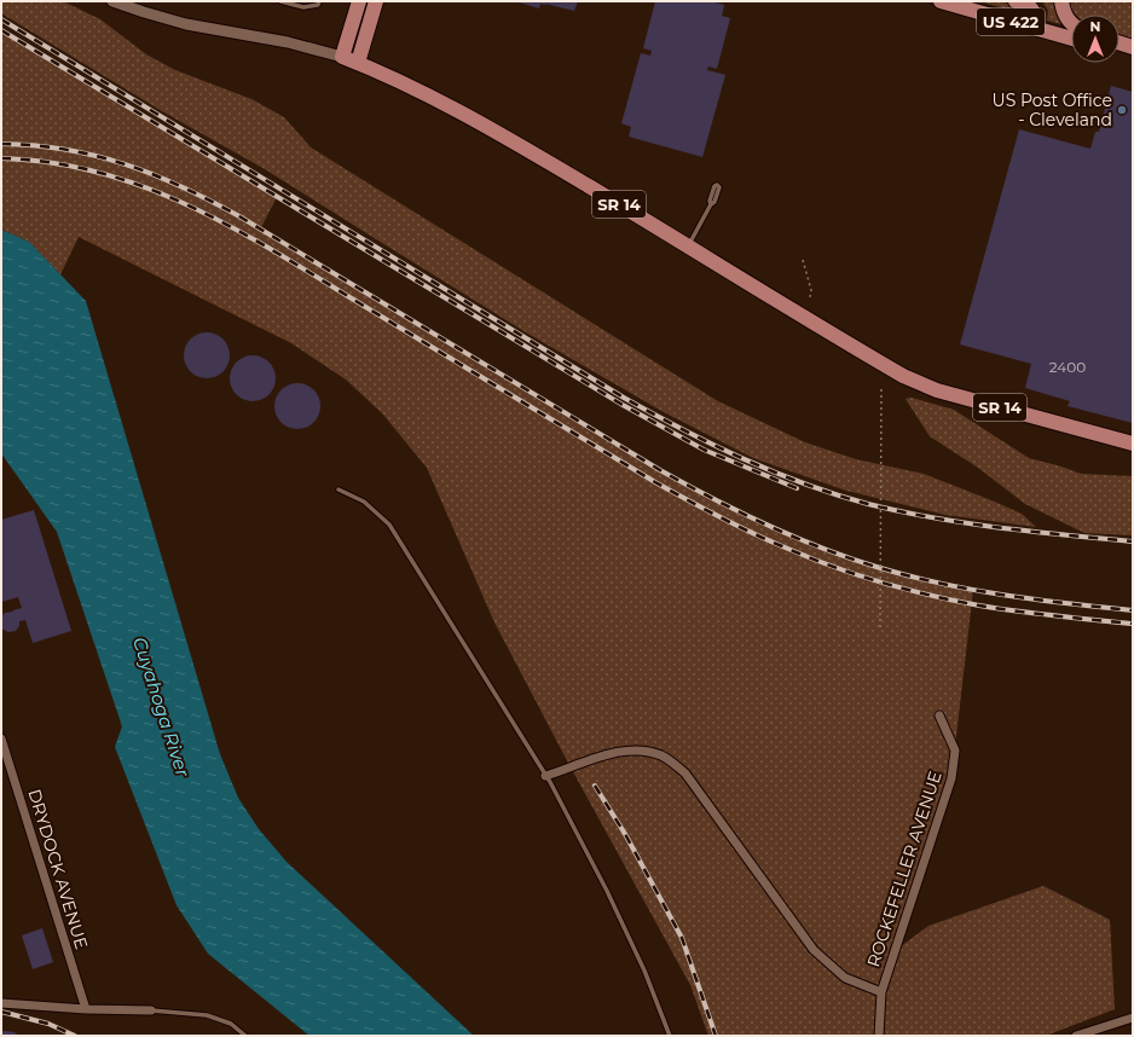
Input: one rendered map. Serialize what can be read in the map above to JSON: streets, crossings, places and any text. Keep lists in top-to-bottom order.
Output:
{
  "streets": {
    "main road": ["US 422", "SR 14"],
    "street": ["DRYDOCK AVENUE", "ROCKEFELLER AVENUE"]
  },
  "water": ["Cuyahoga River"],
  "places": ["US Post Office - Cleveland"],
  "house_numbers": ["2400"],
  "north": "top"
}
